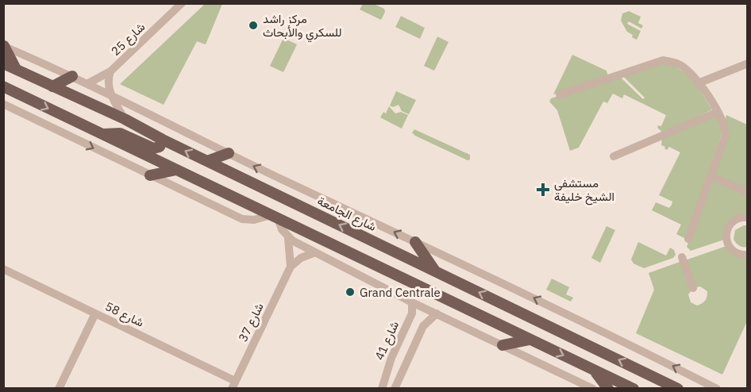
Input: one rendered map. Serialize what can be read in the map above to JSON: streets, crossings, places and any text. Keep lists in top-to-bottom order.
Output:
{
  "streets": {
    "main road": ["شارع الجامعة"],
    "street": [
      "شارع 25",
      "شارع 58",
      "شارع 37",
      "شارع 41"
    ]
  },
  "crossings": [
    ["شارع 25", "شارع الجامعة"],
    ["شارع 58", "شارع 37"]
  ],
  "places": {
    "other": ["مركز راشد للسكري والأبحاث", "Grand Centrale"],
    "health": ["مستشفى الشيخ خليفة"]
  }
}
